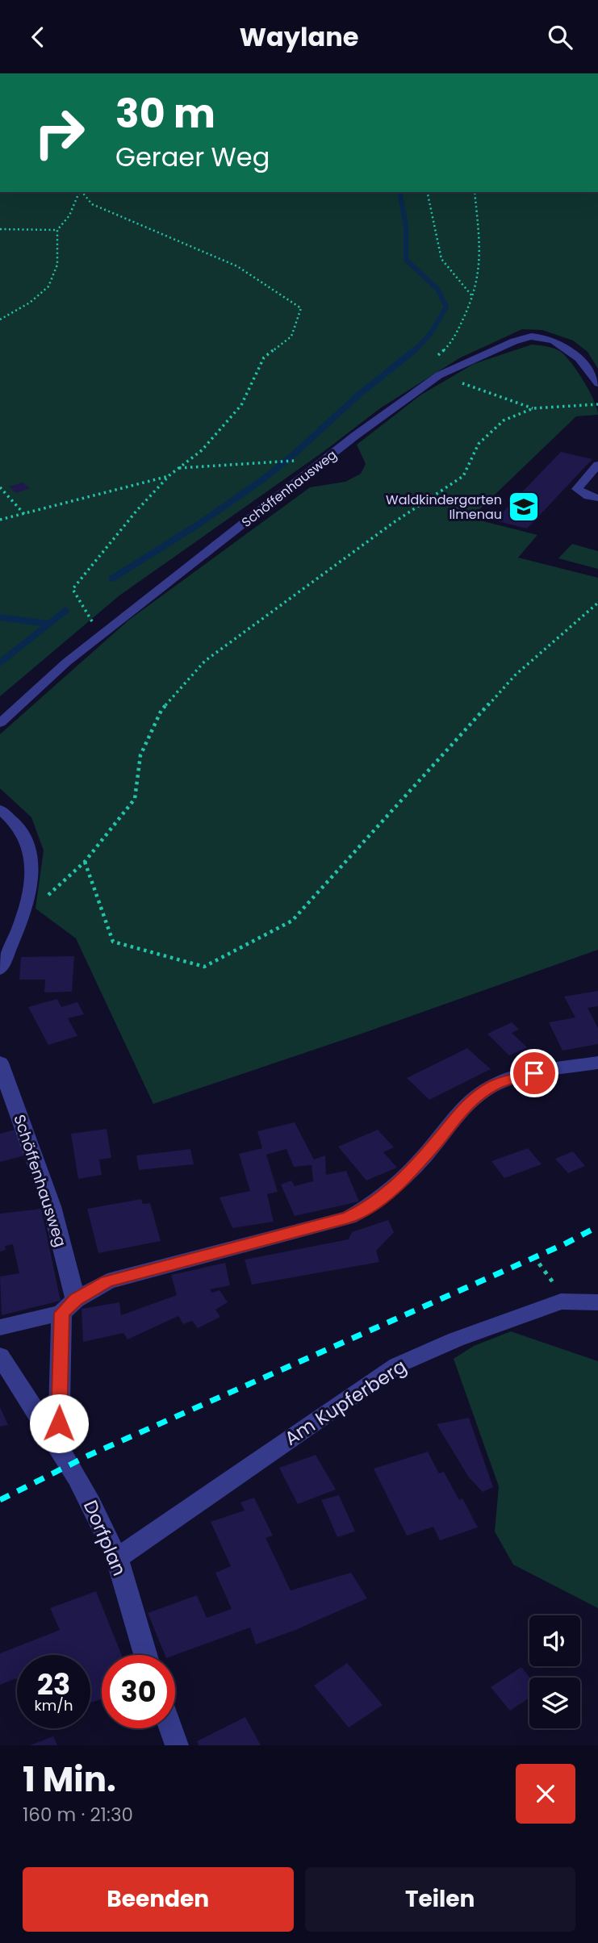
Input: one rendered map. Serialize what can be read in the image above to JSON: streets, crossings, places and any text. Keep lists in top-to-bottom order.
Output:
{
  "streets": {
    "street": ["Schöffenhausweg", "Am Kupferberg", "Dorfplan"]
  },
  "crossings": [
    ["Schöffenhausweg", "Dorfplan"],
    ["Am Kupferberg", "Dorfplan"]
  ],
  "places": {
    "school or university": ["Waldkindergarten Ilmenau"]
  },
  "page": {
    "header": "Waylane",
    "turn": ["30 m", "Geraer Weg"],
    "speed": "23 km/h",
    "limit": "30",
    "heading": ["1 Min.", "160 m · 21:30"],
    "buttons": ["Beenden", "Teilen"]
  }
}
